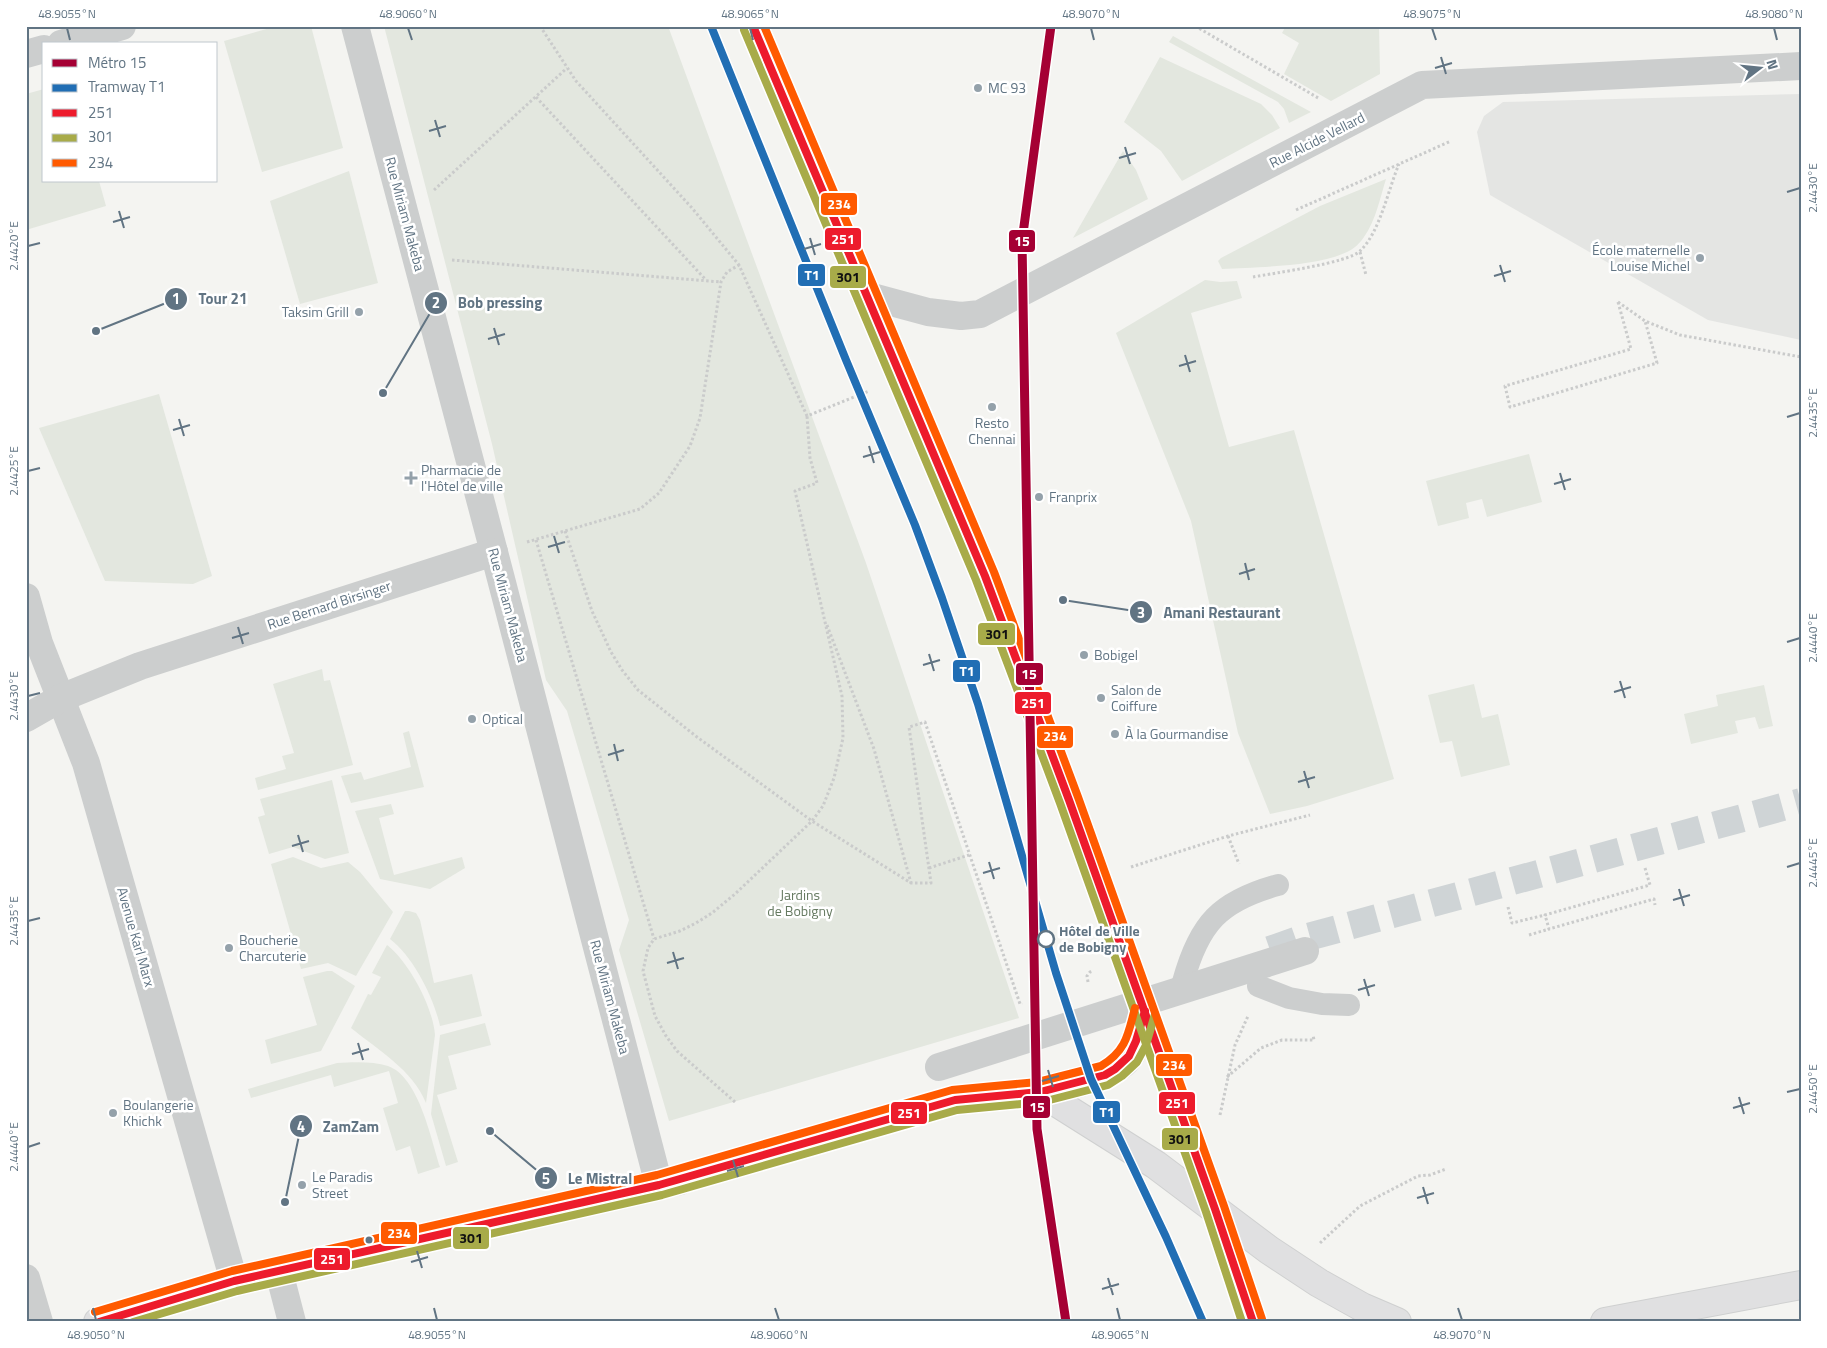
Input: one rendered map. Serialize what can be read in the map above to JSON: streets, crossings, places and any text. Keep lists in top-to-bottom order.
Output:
{
  "streets": {
    "street": [
      "Rue Alcide Vellard",
      "Rue Miriam Makeba",
      "Rue Bernard Birsinger",
      "Avenue Karl Marx"
    ]
  },
  "crossings": [
    ["Rue Miriam Makeba", "Rue Bernard Birsinger"],
    ["Rue Bernard Birsinger", "Avenue Karl Marx"]
  ],
  "parks": ["Jardins de Bobigny"],
  "places": {
    "other": [
      "MC 93",
      "École maternelle Louise Michel",
      "Taksim Grill",
      "Tour 21",
      "Bob pressing",
      "Resto Chennai",
      "Franprix",
      "Amani Restaurant",
      "Bobigel",
      "Salon de Coiffure",
      "Optical",
      "À la Gourmandise",
      "Hôtel de Ville de Bobigny",
      "Boucherie Charcuterie",
      "Boulangerie Khichk",
      "Le Mistral",
      "Le Paradis Street",
      "ZamZam"
    ],
    "health": ["Pharmacie de l'Hôtel de ville"]
  },
  "lines": [
    "metro line 15",
    "tram line T1",
    "transit line 251",
    "transit line 234",
    "transit line 301"
  ],
  "legend": [
    "Métro 15",
    "Tramway T1",
    "251",
    "301",
    "234"
  ],
  "north": "right",
  "coordinates": [
    "48.9055°N",
    "48.9060°N",
    "48.9065°N",
    "48.9070°N",
    "48.9075°N",
    "48.9080°N",
    "2.4430°E",
    "2.4420°E",
    "2.4435°E",
    "2.4425°E",
    "2.4440°E",
    "2.4445°E",
    "2.4450°E",
    "48.9050°N"
  ]
}
